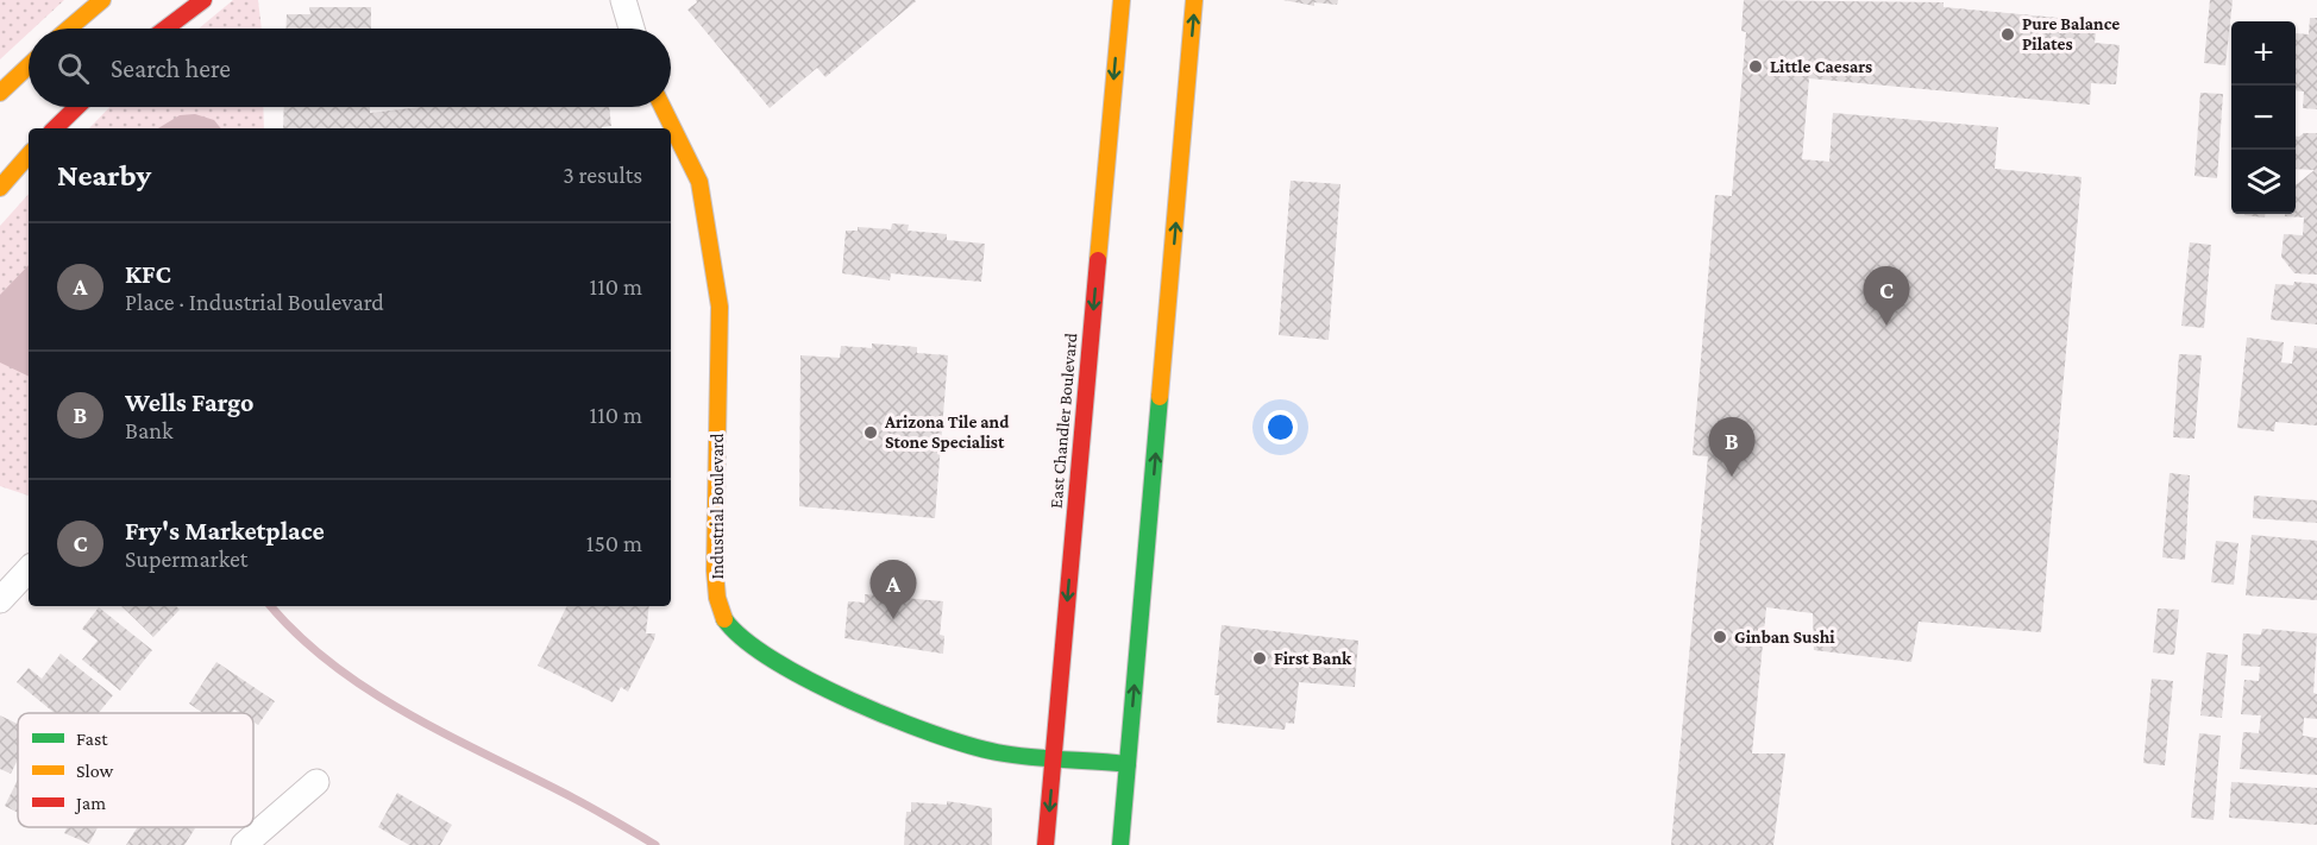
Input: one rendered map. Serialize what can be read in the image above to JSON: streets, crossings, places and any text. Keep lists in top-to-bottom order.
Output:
{
  "streets": {
    "main road": ["East Chandler Boulevard", "Industrial Boulevard"]
  },
  "crossings": [
    ["East Chandler Boulevard", "Industrial Boulevard"]
  ],
  "places": [
    "Pure Balance Pilates",
    "Little Caesars",
    "Arizona Tile and Stone Specialist",
    "Ginban Sushi",
    "First Bank"
  ],
  "legend": ["Fast", "Slow", "Jam"],
  "page": {
    "map_buttons": ["+", "−"],
    "search": "Search here",
    "heading": ["Nearby", "3 results"],
    "list": [
      {
        "mark": "A",
        "name": "KFC",
        "note": "Place · Industrial Boulevard",
        "value": "110 m"
      },
      {
        "mark": "B",
        "name": "Wells Fargo",
        "note": "Bank",
        "value": "110 m"
      },
      {
        "mark": "C",
        "name": "Fry's Marketplace",
        "note": "Supermarket",
        "value": "150 m"
      }
    ],
    "pins": ["C", "B", "A"]
  }
}
